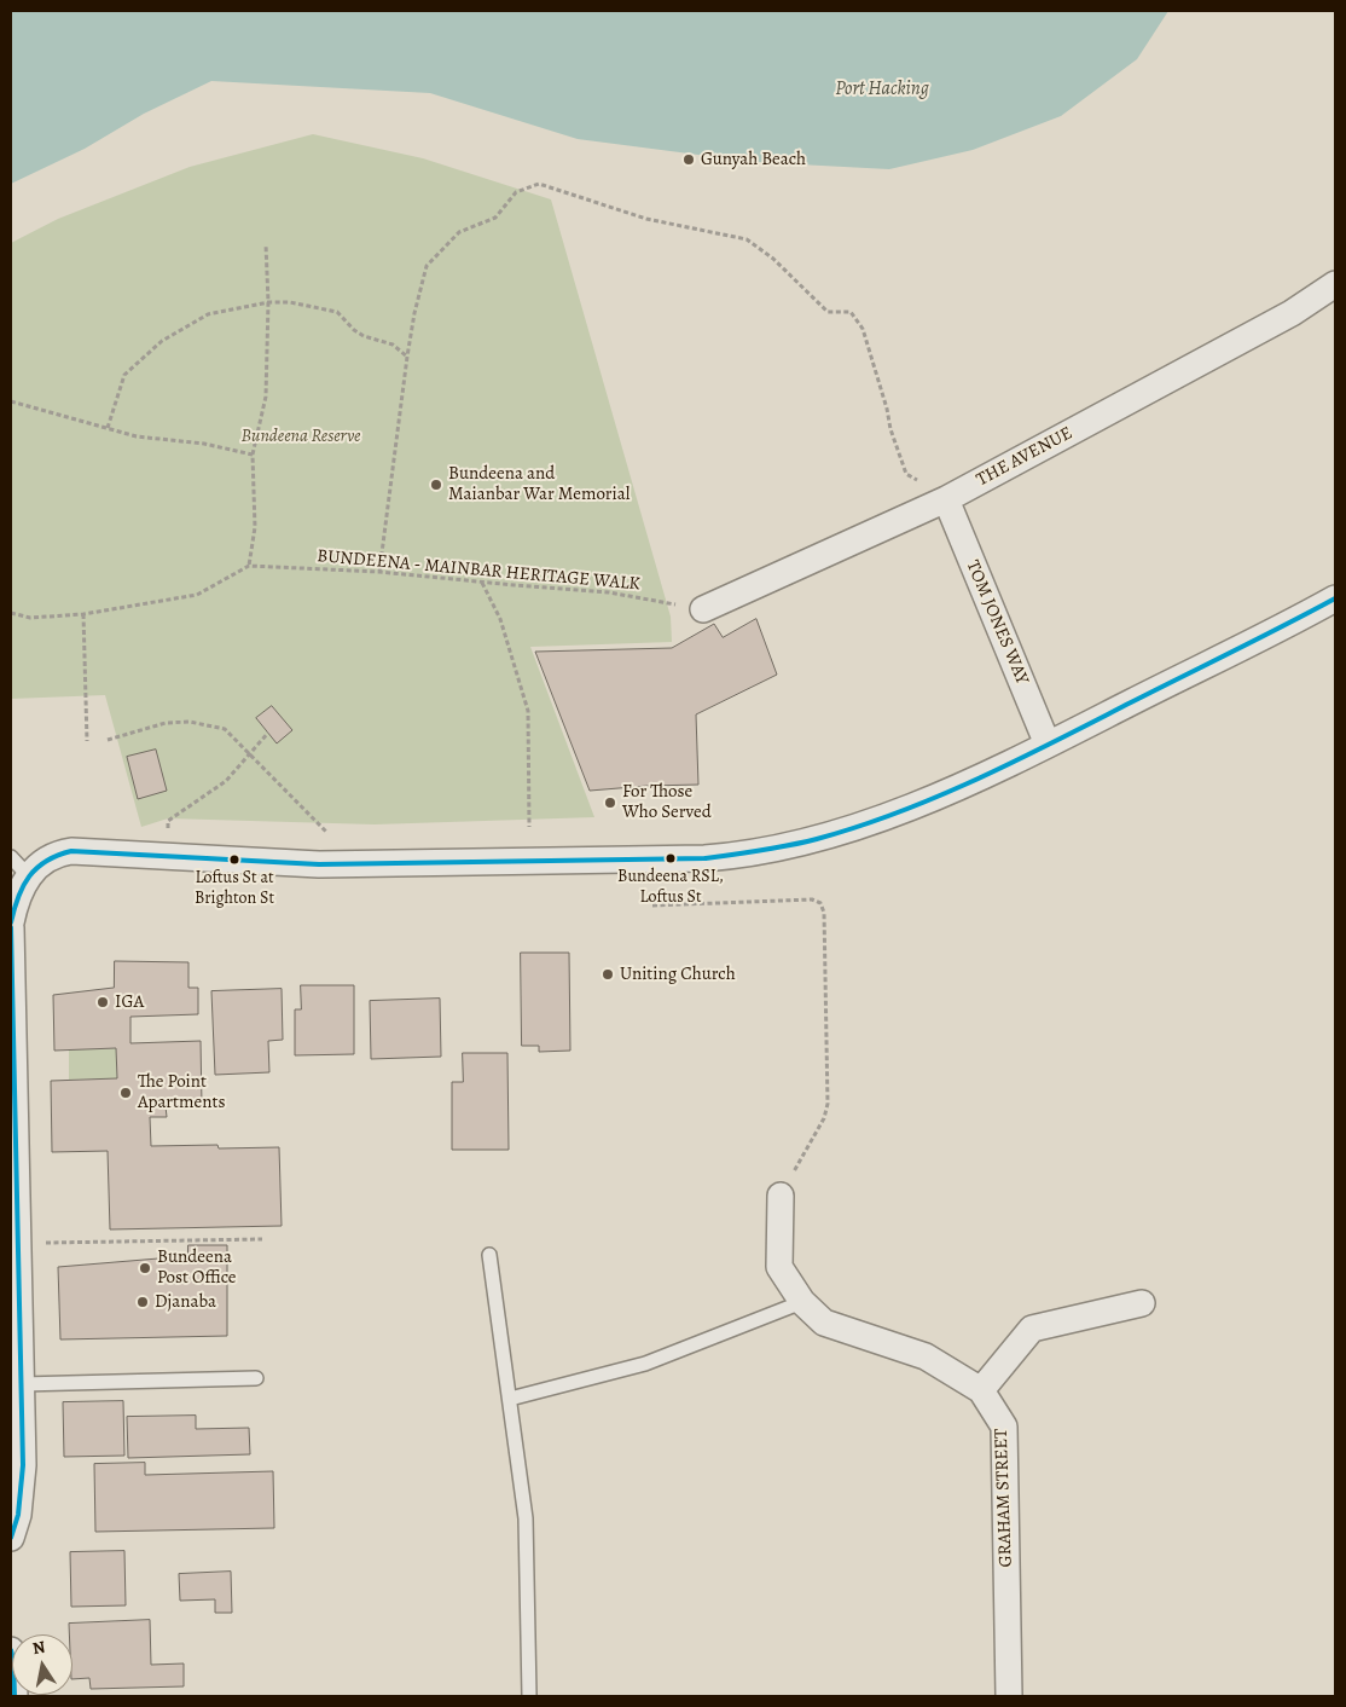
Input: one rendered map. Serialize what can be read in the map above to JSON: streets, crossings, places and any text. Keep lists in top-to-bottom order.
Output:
{
  "streets": {
    "street": ["THE AVENUE", "TOM JONES WAY", "GRAHAM STREET"],
    "path": ["BUNDEENA - MAINBAR HERITAGE WALK"]
  },
  "crossings": [
    ["THE AVENUE", "BUNDEENA - MAINBAR HERITAGE WALK"],
    ["THE AVENUE", "TOM JONES WAY"]
  ],
  "water": ["Port Hacking"],
  "parks": ["Bundeena Reserve"],
  "places": [
    "Gunyah Beach",
    "Bundeena and Maianbar War Memorial",
    "For Those Who Served",
    "Bundeena RSL, Loftus St",
    "Loftus St at Brighton St",
    "Uniting Church",
    "IGA",
    "The Point Apartments",
    "Bundeena Post Office",
    "Djanaba"
  ],
  "north": "top"
}
